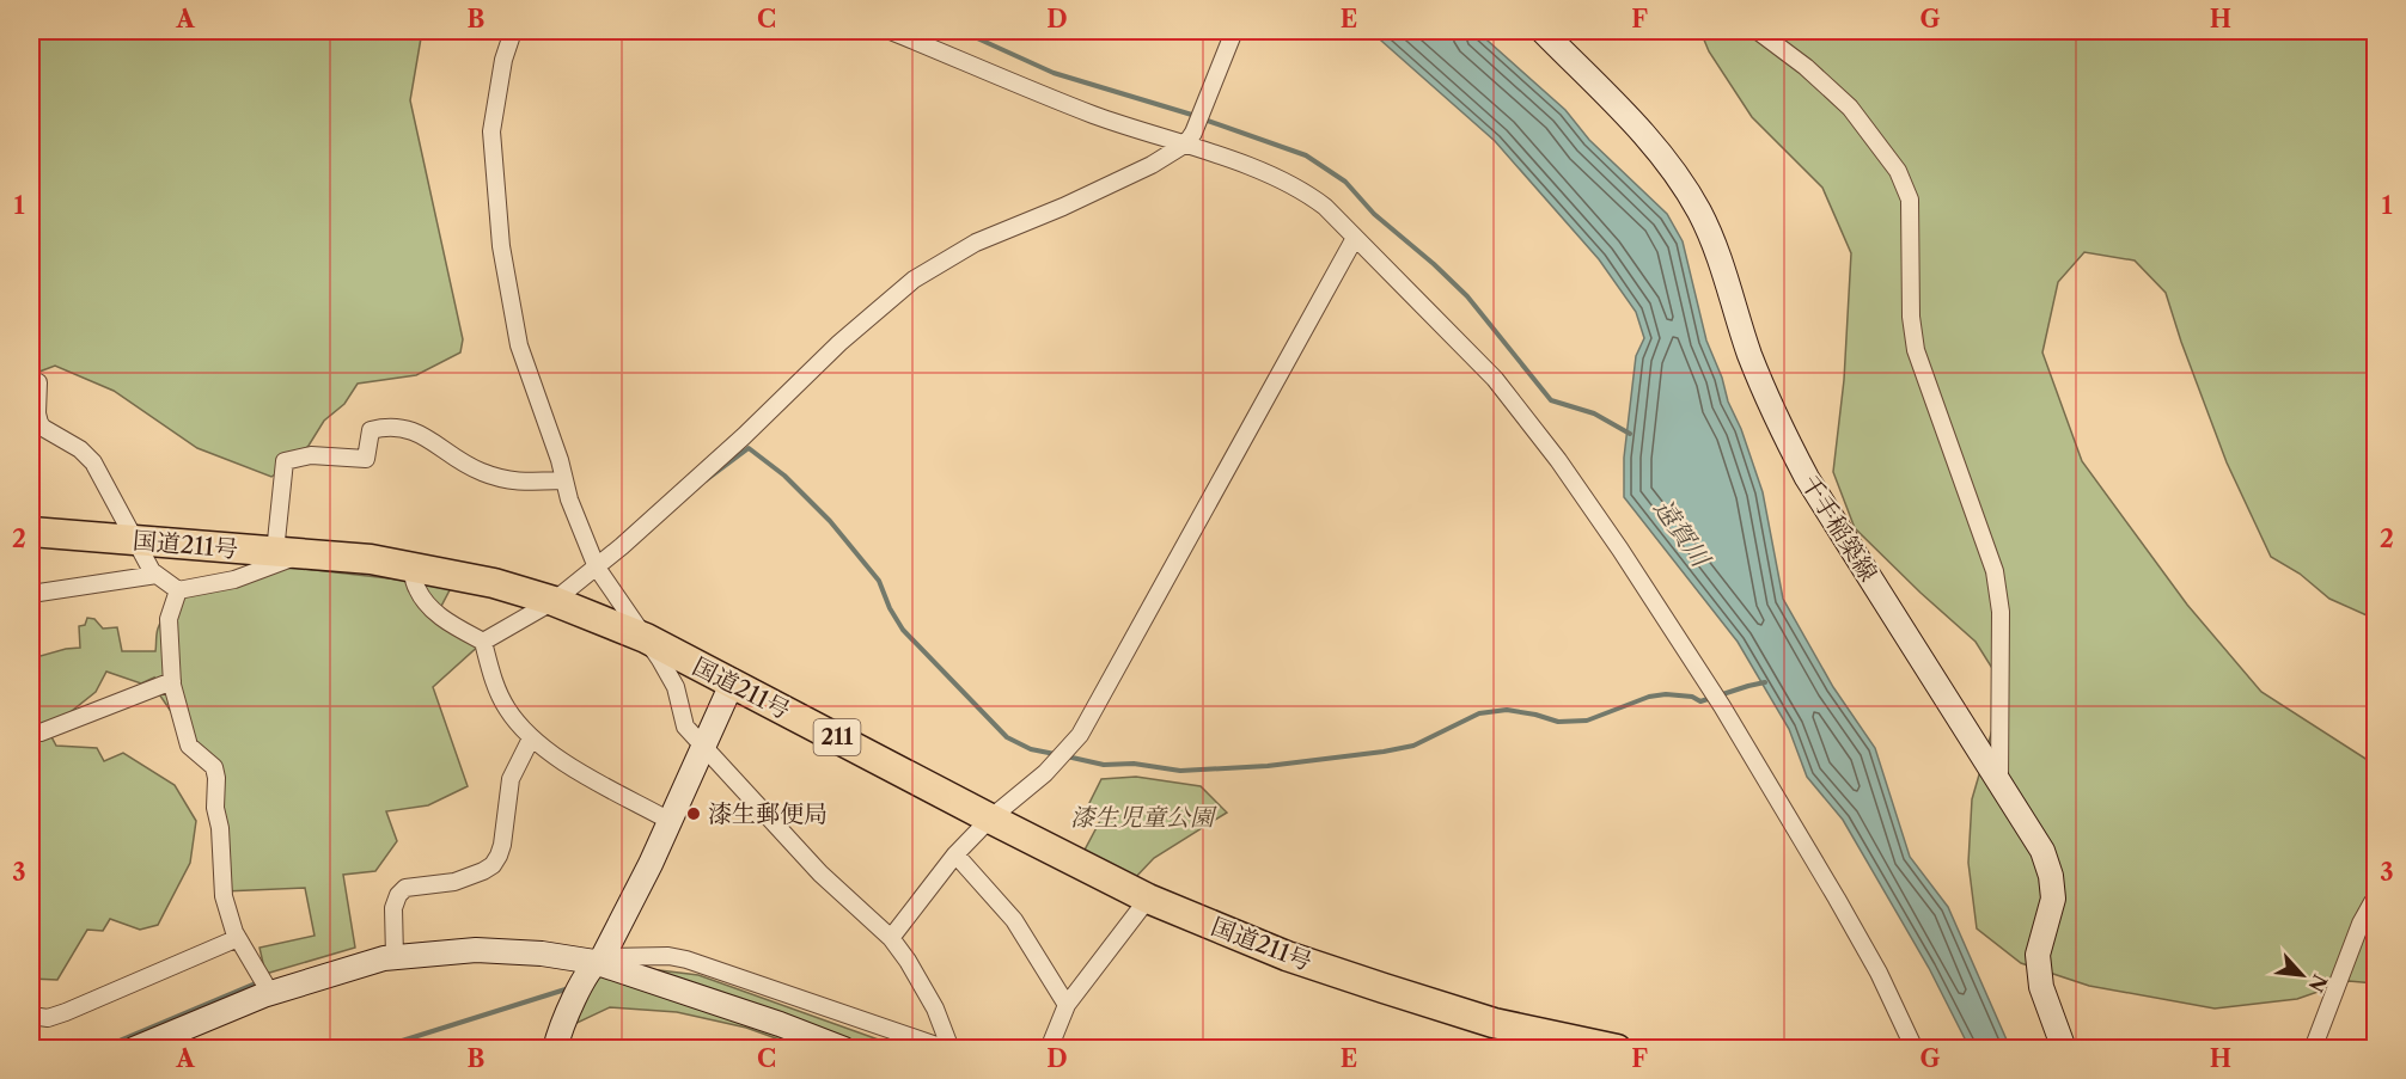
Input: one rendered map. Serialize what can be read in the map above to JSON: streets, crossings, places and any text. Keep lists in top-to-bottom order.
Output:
{
  "streets": {
    "highway": ["国道211号", "211"],
    "main road": ["千手稲築線"]
  },
  "water": ["遠賀川"],
  "parks": ["漆生児童公園"],
  "places": ["漆生郵便局"],
  "north": "bottom right",
  "grid": {
    "columns": [
      "A",
      "B",
      "C",
      "D",
      "E",
      "F",
      "G",
      "H"
    ],
    "rows": ["1", "2", "3"]
  }
}
